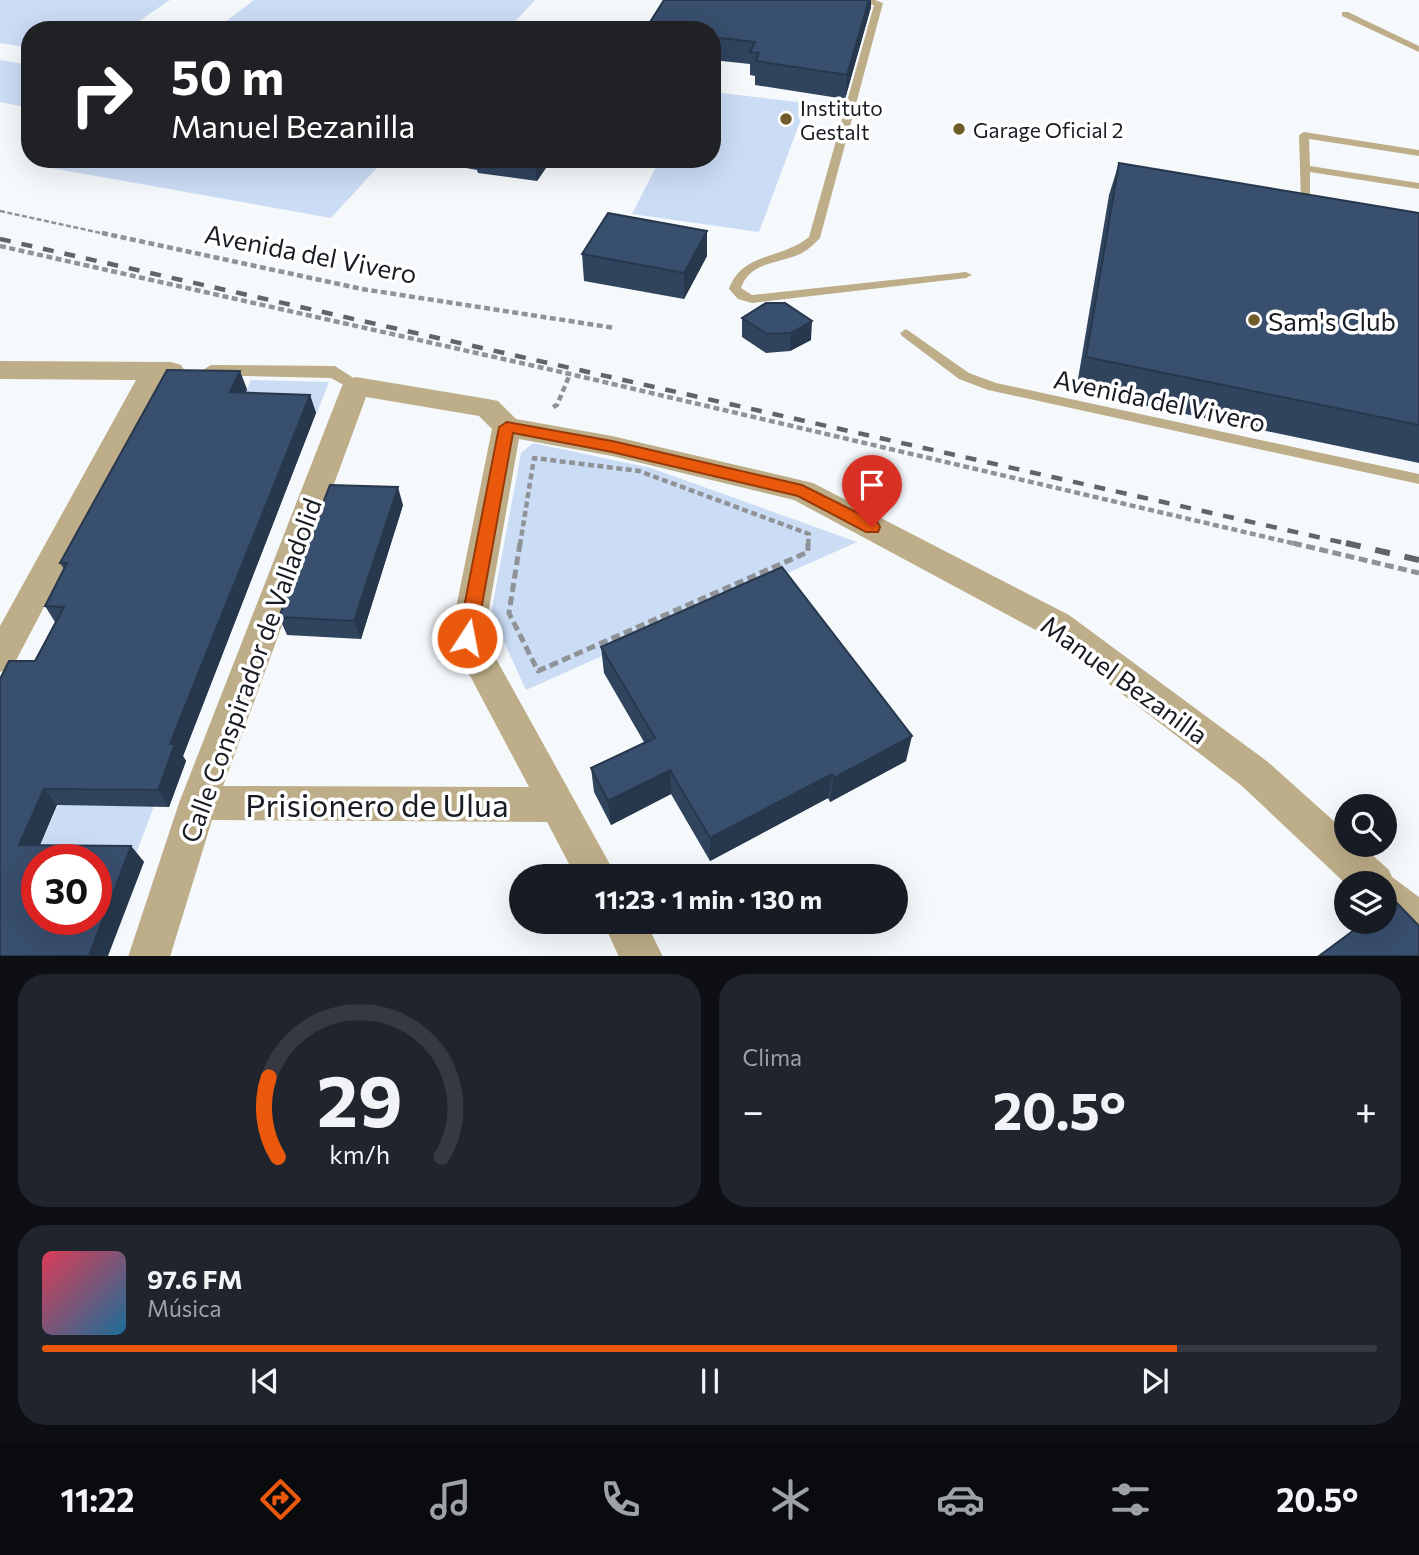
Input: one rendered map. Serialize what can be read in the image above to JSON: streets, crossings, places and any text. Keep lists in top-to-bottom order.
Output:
{
  "streets": {
    "street": ["Calle Conspirador de Valladolid", "Manuel Bezanilla", "Prisionero de Ulua"],
    "lane": ["Avenida del Vivero"]
  },
  "crossings": [
    ["Calle Conspirador de Valladolid", "Manuel Bezanilla"],
    ["Calle Conspirador de Valladolid", "Prisionero de Ulua"]
  ],
  "places": ["Instituto Gestalt", "Garage Oficial 2", "Sam's Club"],
  "page": {
    "turn": ["50 m", "Manuel Bezanilla"],
    "limit": "30",
    "trip": "11:23 · 1 min · 130 m",
    "tile": "Clima",
    "heat": ["−", "20.5°", "+"],
    "song": ["97.6 FM", "Música"],
    "tabs": ["11:22", "20.5°"],
    "gauge": ["29", "km/h"]
  }
}
